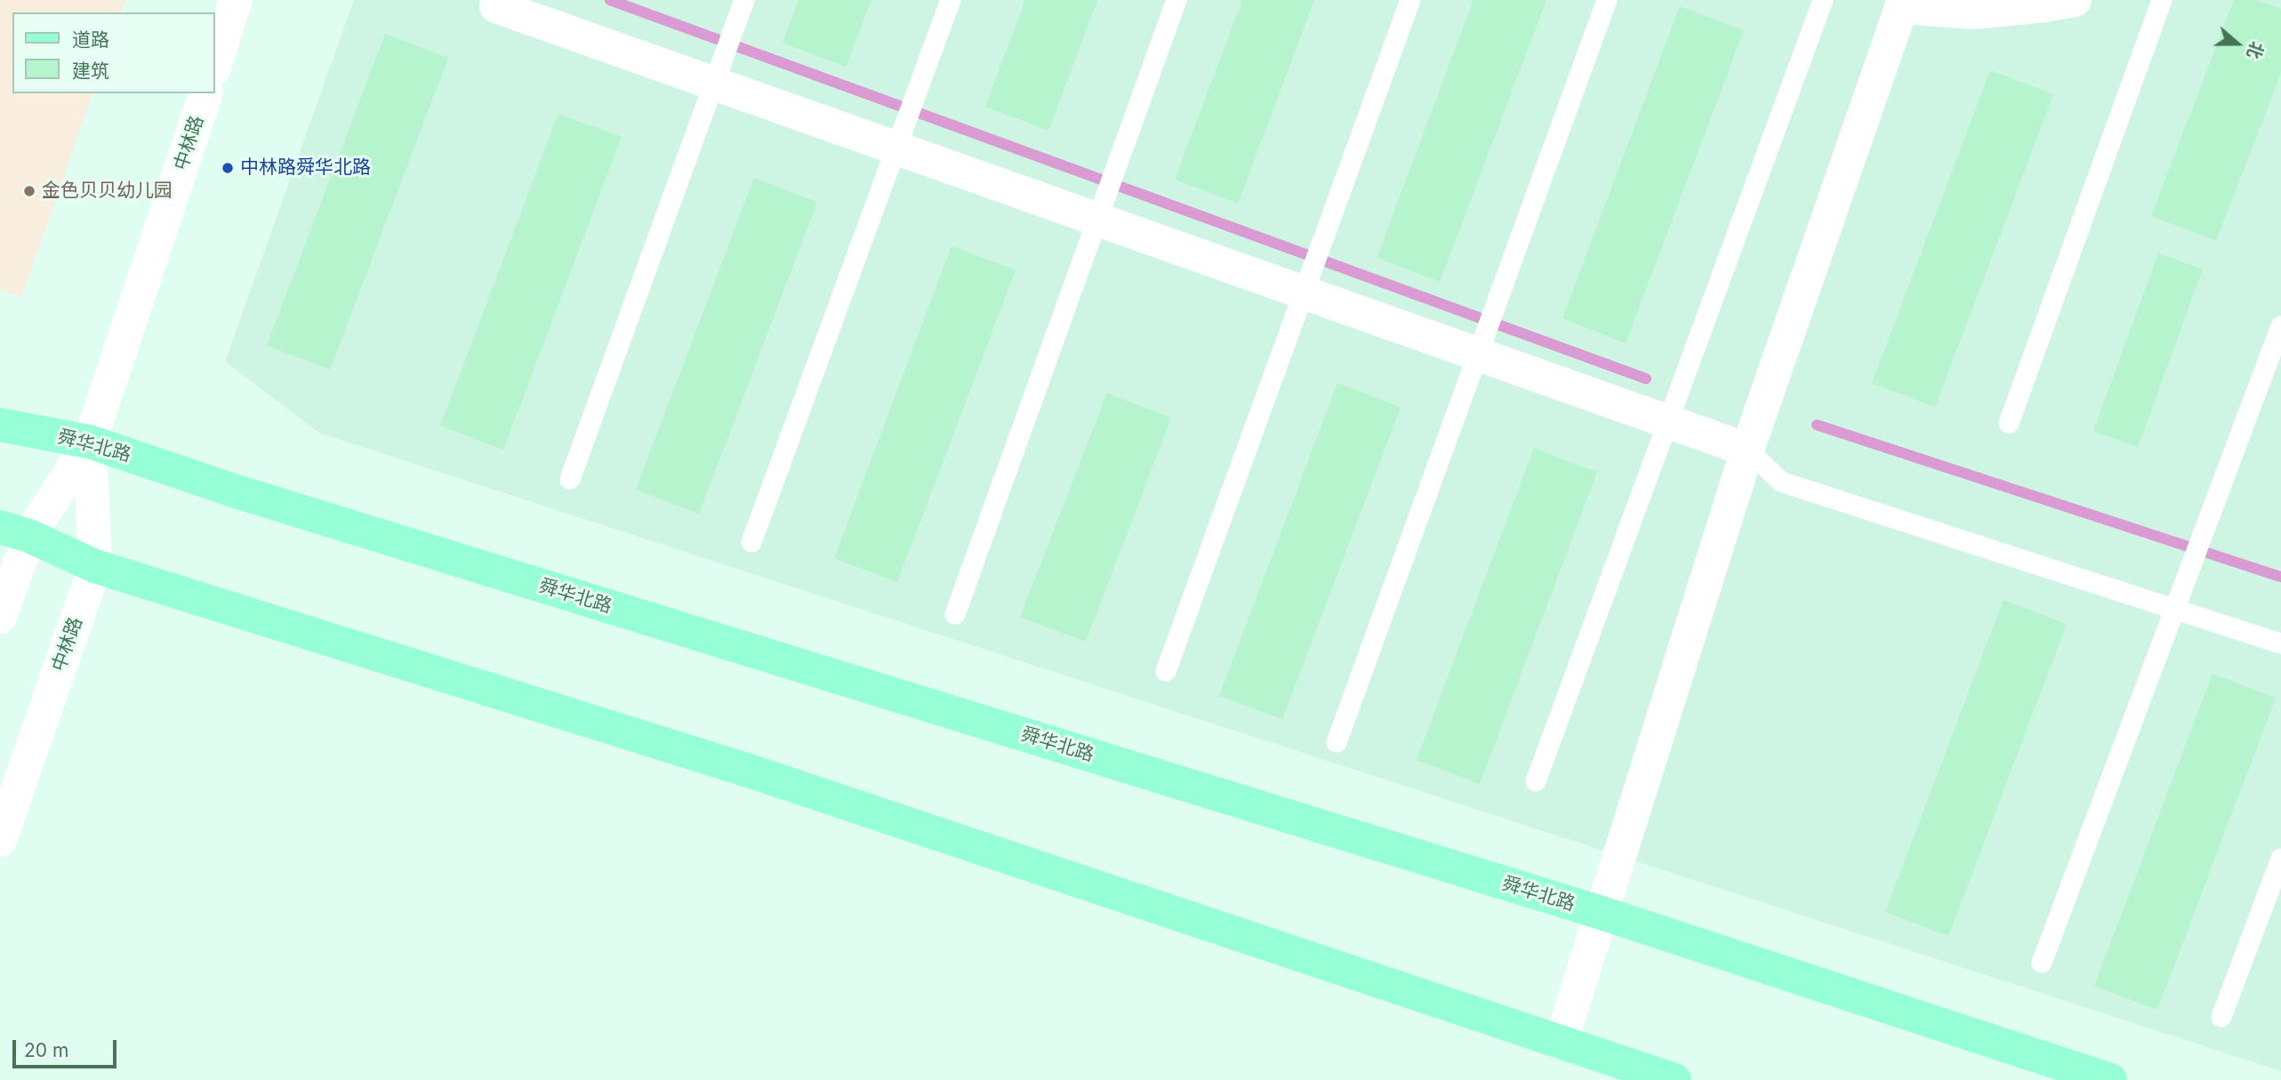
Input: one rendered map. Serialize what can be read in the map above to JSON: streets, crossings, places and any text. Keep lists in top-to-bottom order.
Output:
{
  "streets": {
    "main road": ["舜华北路"],
    "street": ["中林路"]
  },
  "crossings": [
    ["中林路", "舜华北路"]
  ],
  "places": ["中林路舜华北路", "金色贝贝幼儿园"],
  "legend": ["道路", "建筑"],
  "scale_bar": "20 m",
  "north": "right"
}
